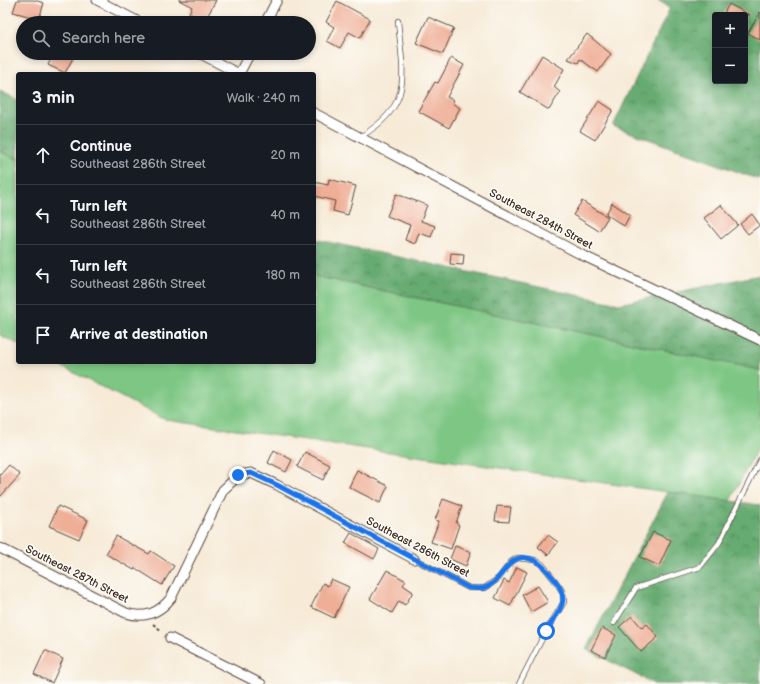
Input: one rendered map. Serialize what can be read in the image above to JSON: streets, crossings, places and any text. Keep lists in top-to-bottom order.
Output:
{
  "streets": {
    "street": ["Southeast 284th Street", "Southeast 286th Street", "Southeast 287th Street"]
  },
  "crossings": [
    ["Southeast 286th Street", "Southeast 287th Street"]
  ],
  "page": {
    "map_buttons": ["+", "−"],
    "search": "Search here",
    "heading": ["3 min", "Walk · 240 m"],
    "list": [
      ["Continue", "Southeast 286th Street", "20 m"],
      ["Turn left", "Southeast 286th Street", "40 m"],
      ["Turn left", "Southeast 286th Street", "180 m"],
      "Arrive at destination"
    ]
  }
}
